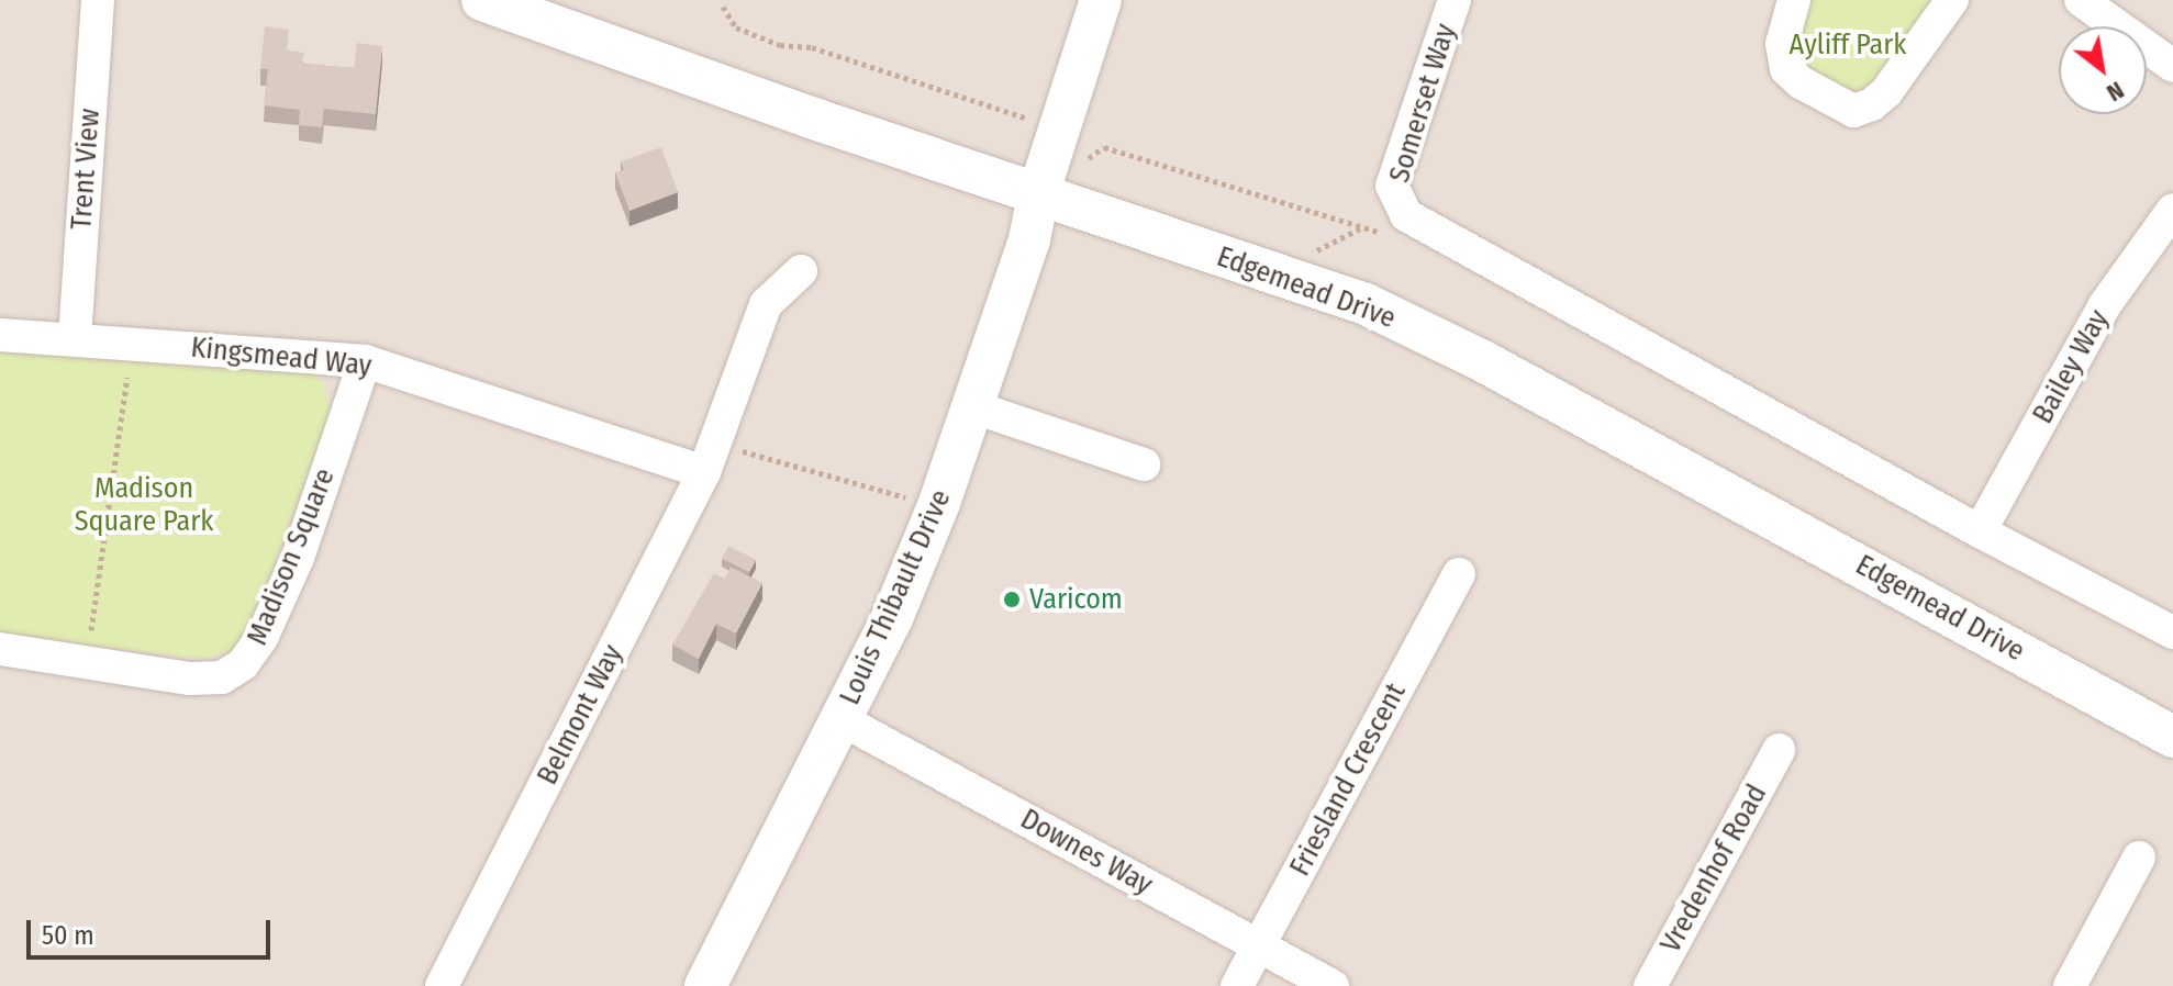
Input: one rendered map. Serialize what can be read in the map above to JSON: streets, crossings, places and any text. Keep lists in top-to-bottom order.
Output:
{
  "streets": {
    "street": [
      "Somerset Way",
      "Trent View",
      "Edgemead Drive",
      "Kingsmead Way",
      "Bailey Way",
      "Madison Square",
      "Louis Thibault Drive",
      "Belmont Way",
      "Friesland Crescent",
      "Downes Way",
      "Vredenhof Road"
    ]
  },
  "crossings": [
    ["Somerset Way", "Bailey Way"],
    ["Trent View", "Kingsmead Way"],
    ["Edgemead Drive", "Louis Thibault Drive"],
    ["Kingsmead Way", "Madison Square"],
    ["Kingsmead Way", "Belmont Way"],
    ["Louis Thibault Drive", "Downes Way"],
    ["Friesland Crescent", "Downes Way"]
  ],
  "parks": ["Ayliff Park", "Madison Square Park"],
  "places": ["Varicom"],
  "scale_bar": "50 m",
  "north": "bottom right"
}
